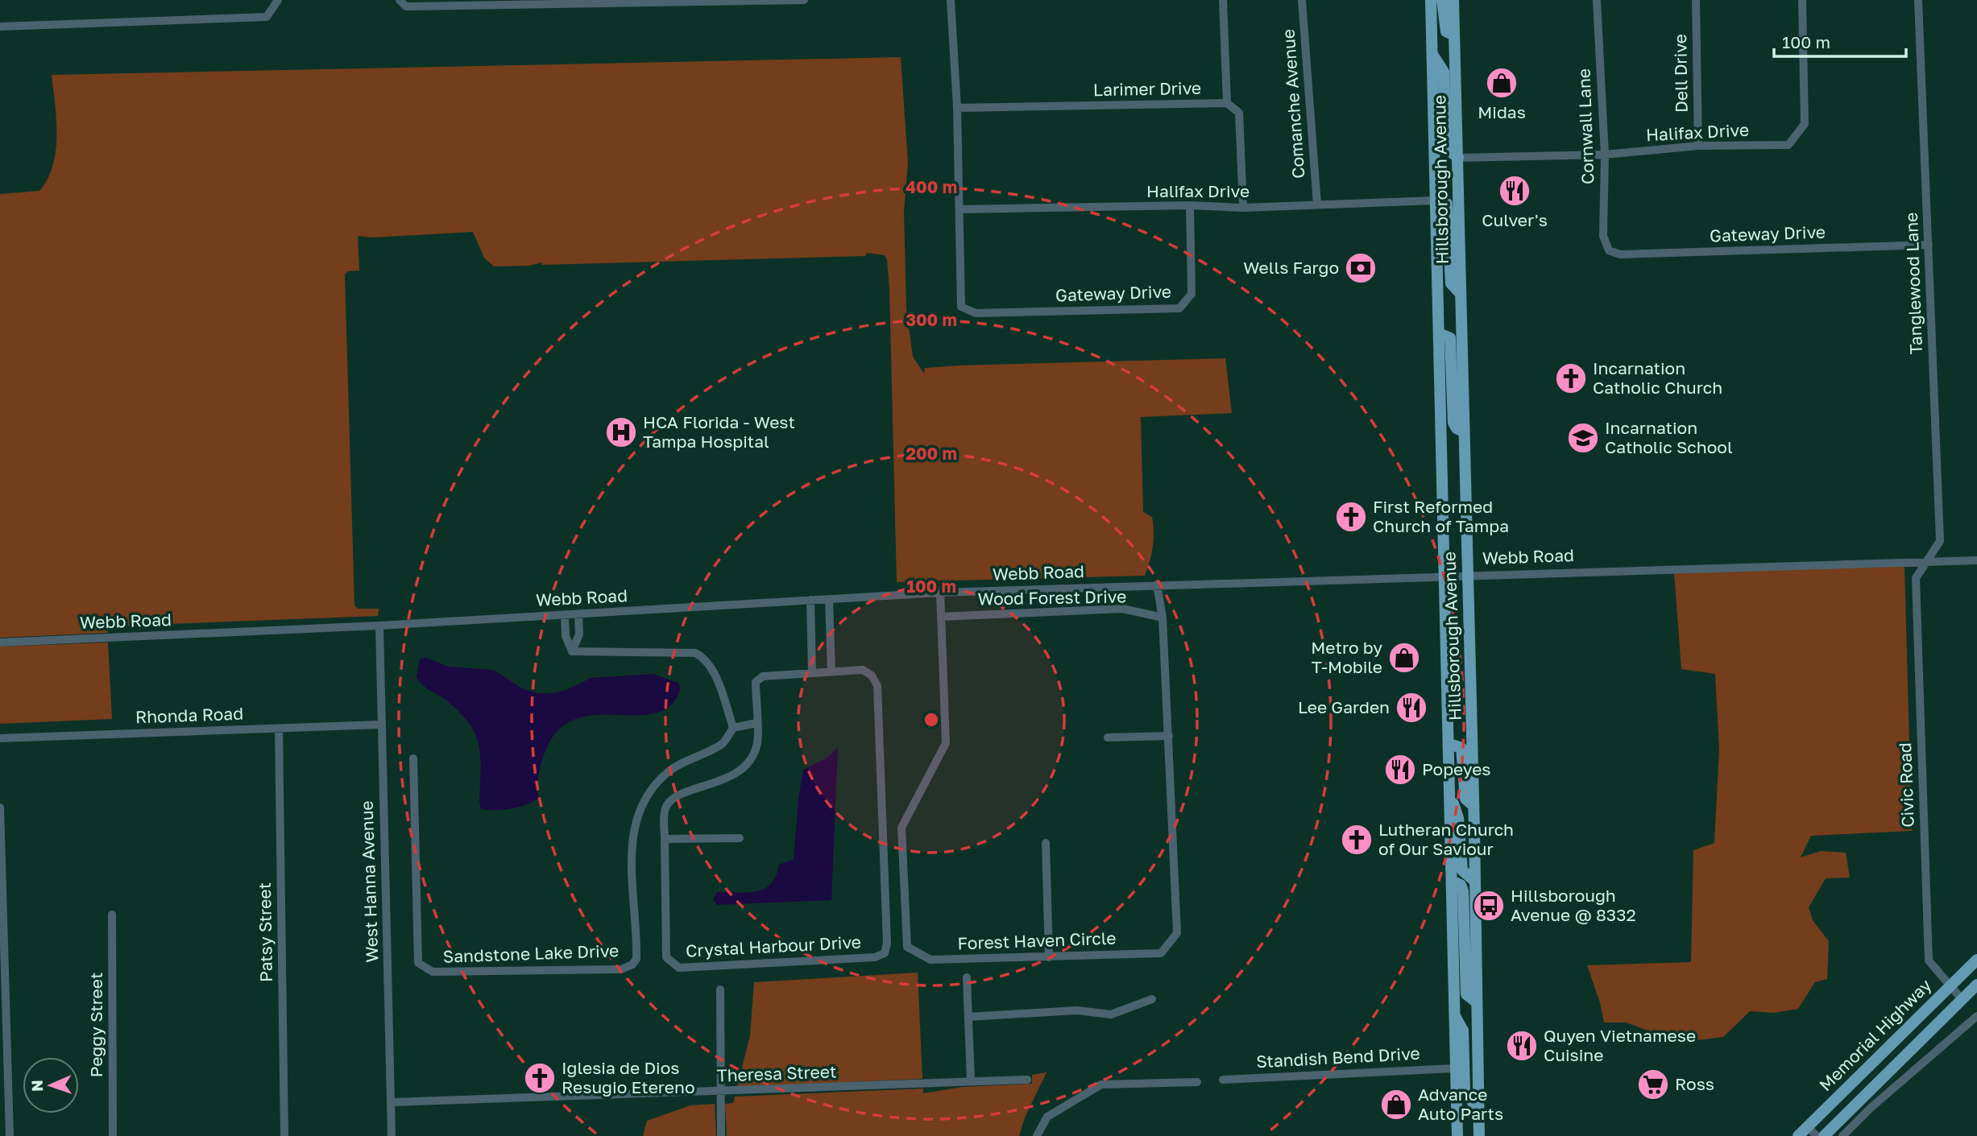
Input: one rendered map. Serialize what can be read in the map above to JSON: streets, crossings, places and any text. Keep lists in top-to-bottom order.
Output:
{
  "streets": {
    "main road": ["Hillsborough Avenue", "Memorial Highway"],
    "street": [
      "Dell Drive",
      "Larimer Drive",
      "Comanche Avenue",
      "Cornwall Lane",
      "Halifax Drive",
      "Gateway Drive",
      "Tanglewood Lane",
      "Webb Road",
      "Wood Forest Drive",
      "Rhonda Road",
      "Civic Road",
      "West Hanna Avenue",
      "Patsy Street",
      "Forest Haven Circle",
      "Crystal Harbour Drive",
      "Sandstone Lake Drive",
      "Peggy Street",
      "Standish Bend Drive",
      "Theresa Street"
    ]
  },
  "crossings": [
    ["Dell Drive", "Halifax Drive"],
    ["Comanche Avenue", "Halifax Drive"],
    ["Cornwall Lane", "Halifax Drive"],
    ["Cornwall Lane", "Gateway Drive"],
    ["Halifax Drive", "Hillsborough Avenue"],
    ["Halifax Drive", "Gateway Drive"],
    ["Hillsborough Avenue", "Webb Road"],
    ["Hillsborough Avenue", "Standish Bend Drive"],
    ["Gateway Drive", "Tanglewood Lane"],
    ["Tanglewood Lane", "Webb Road"],
    ["Tanglewood Lane", "Civic Road"],
    ["Webb Road", "Civic Road"],
    ["Webb Road", "West Hanna Avenue"],
    ["Webb Road", "Forest Haven Circle"],
    ["Wood Forest Drive", "Forest Haven Circle"],
    ["Rhonda Road", "West Hanna Avenue"],
    ["Rhonda Road", "Patsy Street"],
    ["Civic Road", "Memorial Highway"],
    ["West Hanna Avenue", "Theresa Street"]
  ],
  "places": {
    "shop": ["Midas", "Metro by T-Mobile", "Advance Auto Parts"],
    "restaurant": [
      "Culver's",
      "Lee Garden",
      "Popeyes",
      "Quyen Vietnamese Cuisine"
    ],
    "bank": ["Wells Fargo"],
    "church": [
      "Incarnation Catholic Church",
      "First Reformed Church of Tampa",
      "Lutheran Church of Our Saviour",
      "Iglesia de Dios Resugio Etereno"
    ],
    "hospital": ["HCA Florida - West Tampa Hospital"],
    "school or university": ["Incarnation Catholic School"],
    "bus stop": ["Hillsborough Avenue @ 8332"],
    "supermarket": ["Ross"]
  },
  "scale_bar": "100 m",
  "north": "left",
  "rings": [
    "400 m",
    "300 m",
    "200 m",
    "100 m"
  ]
}
